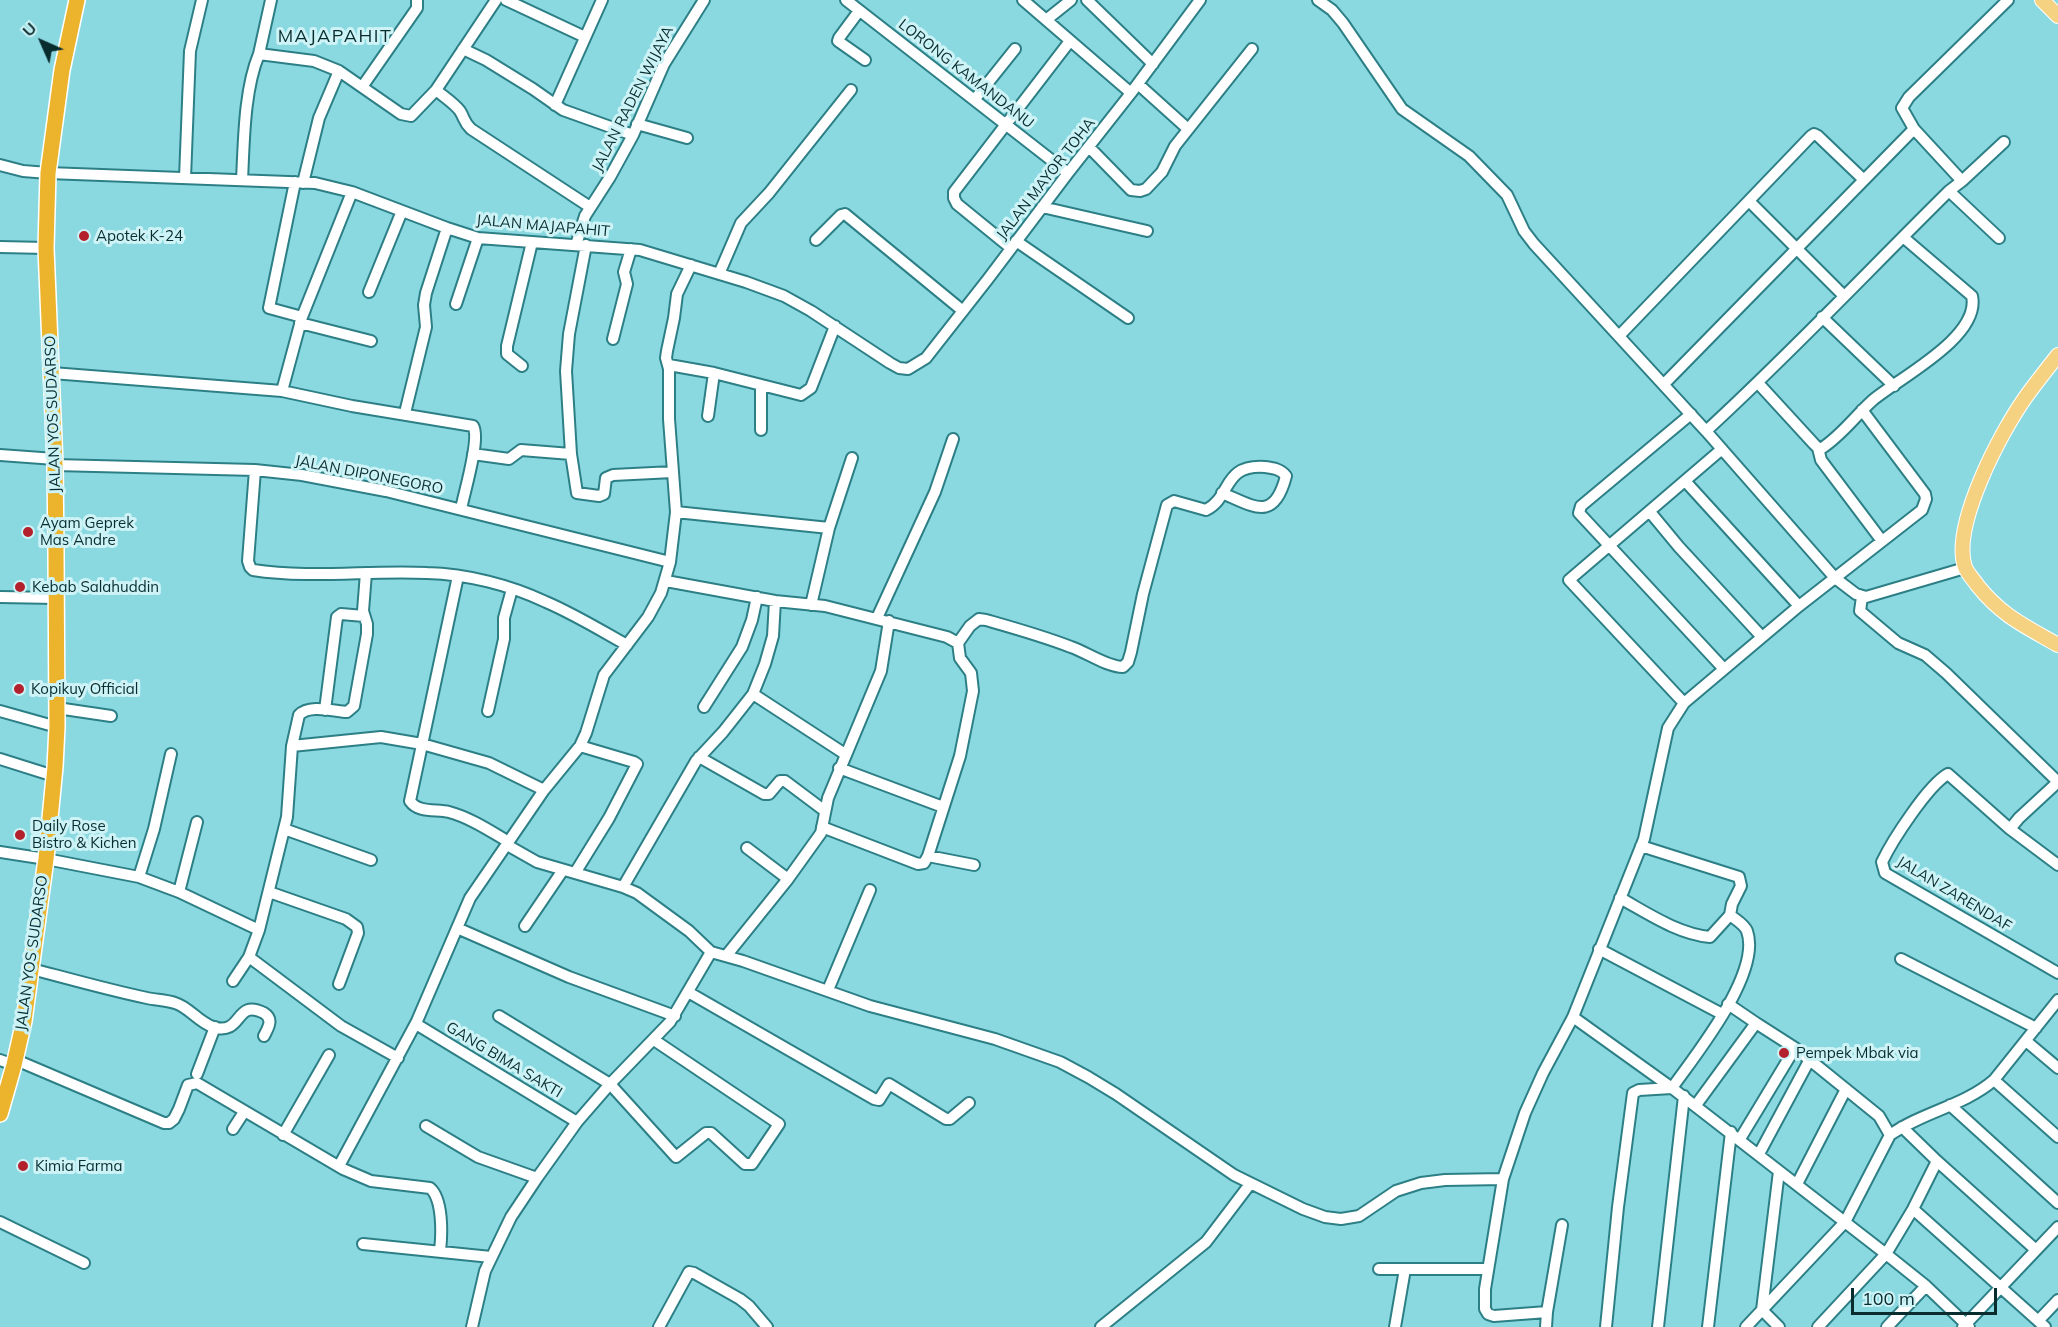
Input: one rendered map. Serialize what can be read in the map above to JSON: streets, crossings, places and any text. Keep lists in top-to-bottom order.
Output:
{
  "streets": {
    "highway": ["JALAN YOS SUDARSO"],
    "street": [
      "LORONG KAMANDANU",
      "JALAN RADEN WIJAYA",
      "JALAN MAYOR TOHA",
      "JALAN MAJAPAHIT",
      "JALAN DIPONEGORO",
      "JALAN ZARENDAF",
      "GANG BIMA SAKTI"
    ]
  },
  "crossings": [
    ["LORONG KAMANDANU", "JALAN MAYOR TOHA"],
    ["JALAN RADEN WIJAYA", "JALAN MAJAPAHIT"],
    ["JALAN MAYOR TOHA", "JALAN MAJAPAHIT"],
    ["JALAN MAJAPAHIT", "JALAN YOS SUDARSO"],
    ["JALAN YOS SUDARSO", "JALAN DIPONEGORO"]
  ],
  "districts": ["MAJAPAHIT"],
  "places": [
    "Apotek K-24",
    "Ayam Geprek Mas Andre",
    "Kebab Salahuddin",
    "Kopikuy Official",
    "Daily Rose Bistro & Kichen",
    "Pempek Mbak via",
    "Kimia Farma"
  ],
  "scale_bar": "100 m",
  "north": "top left"
}
